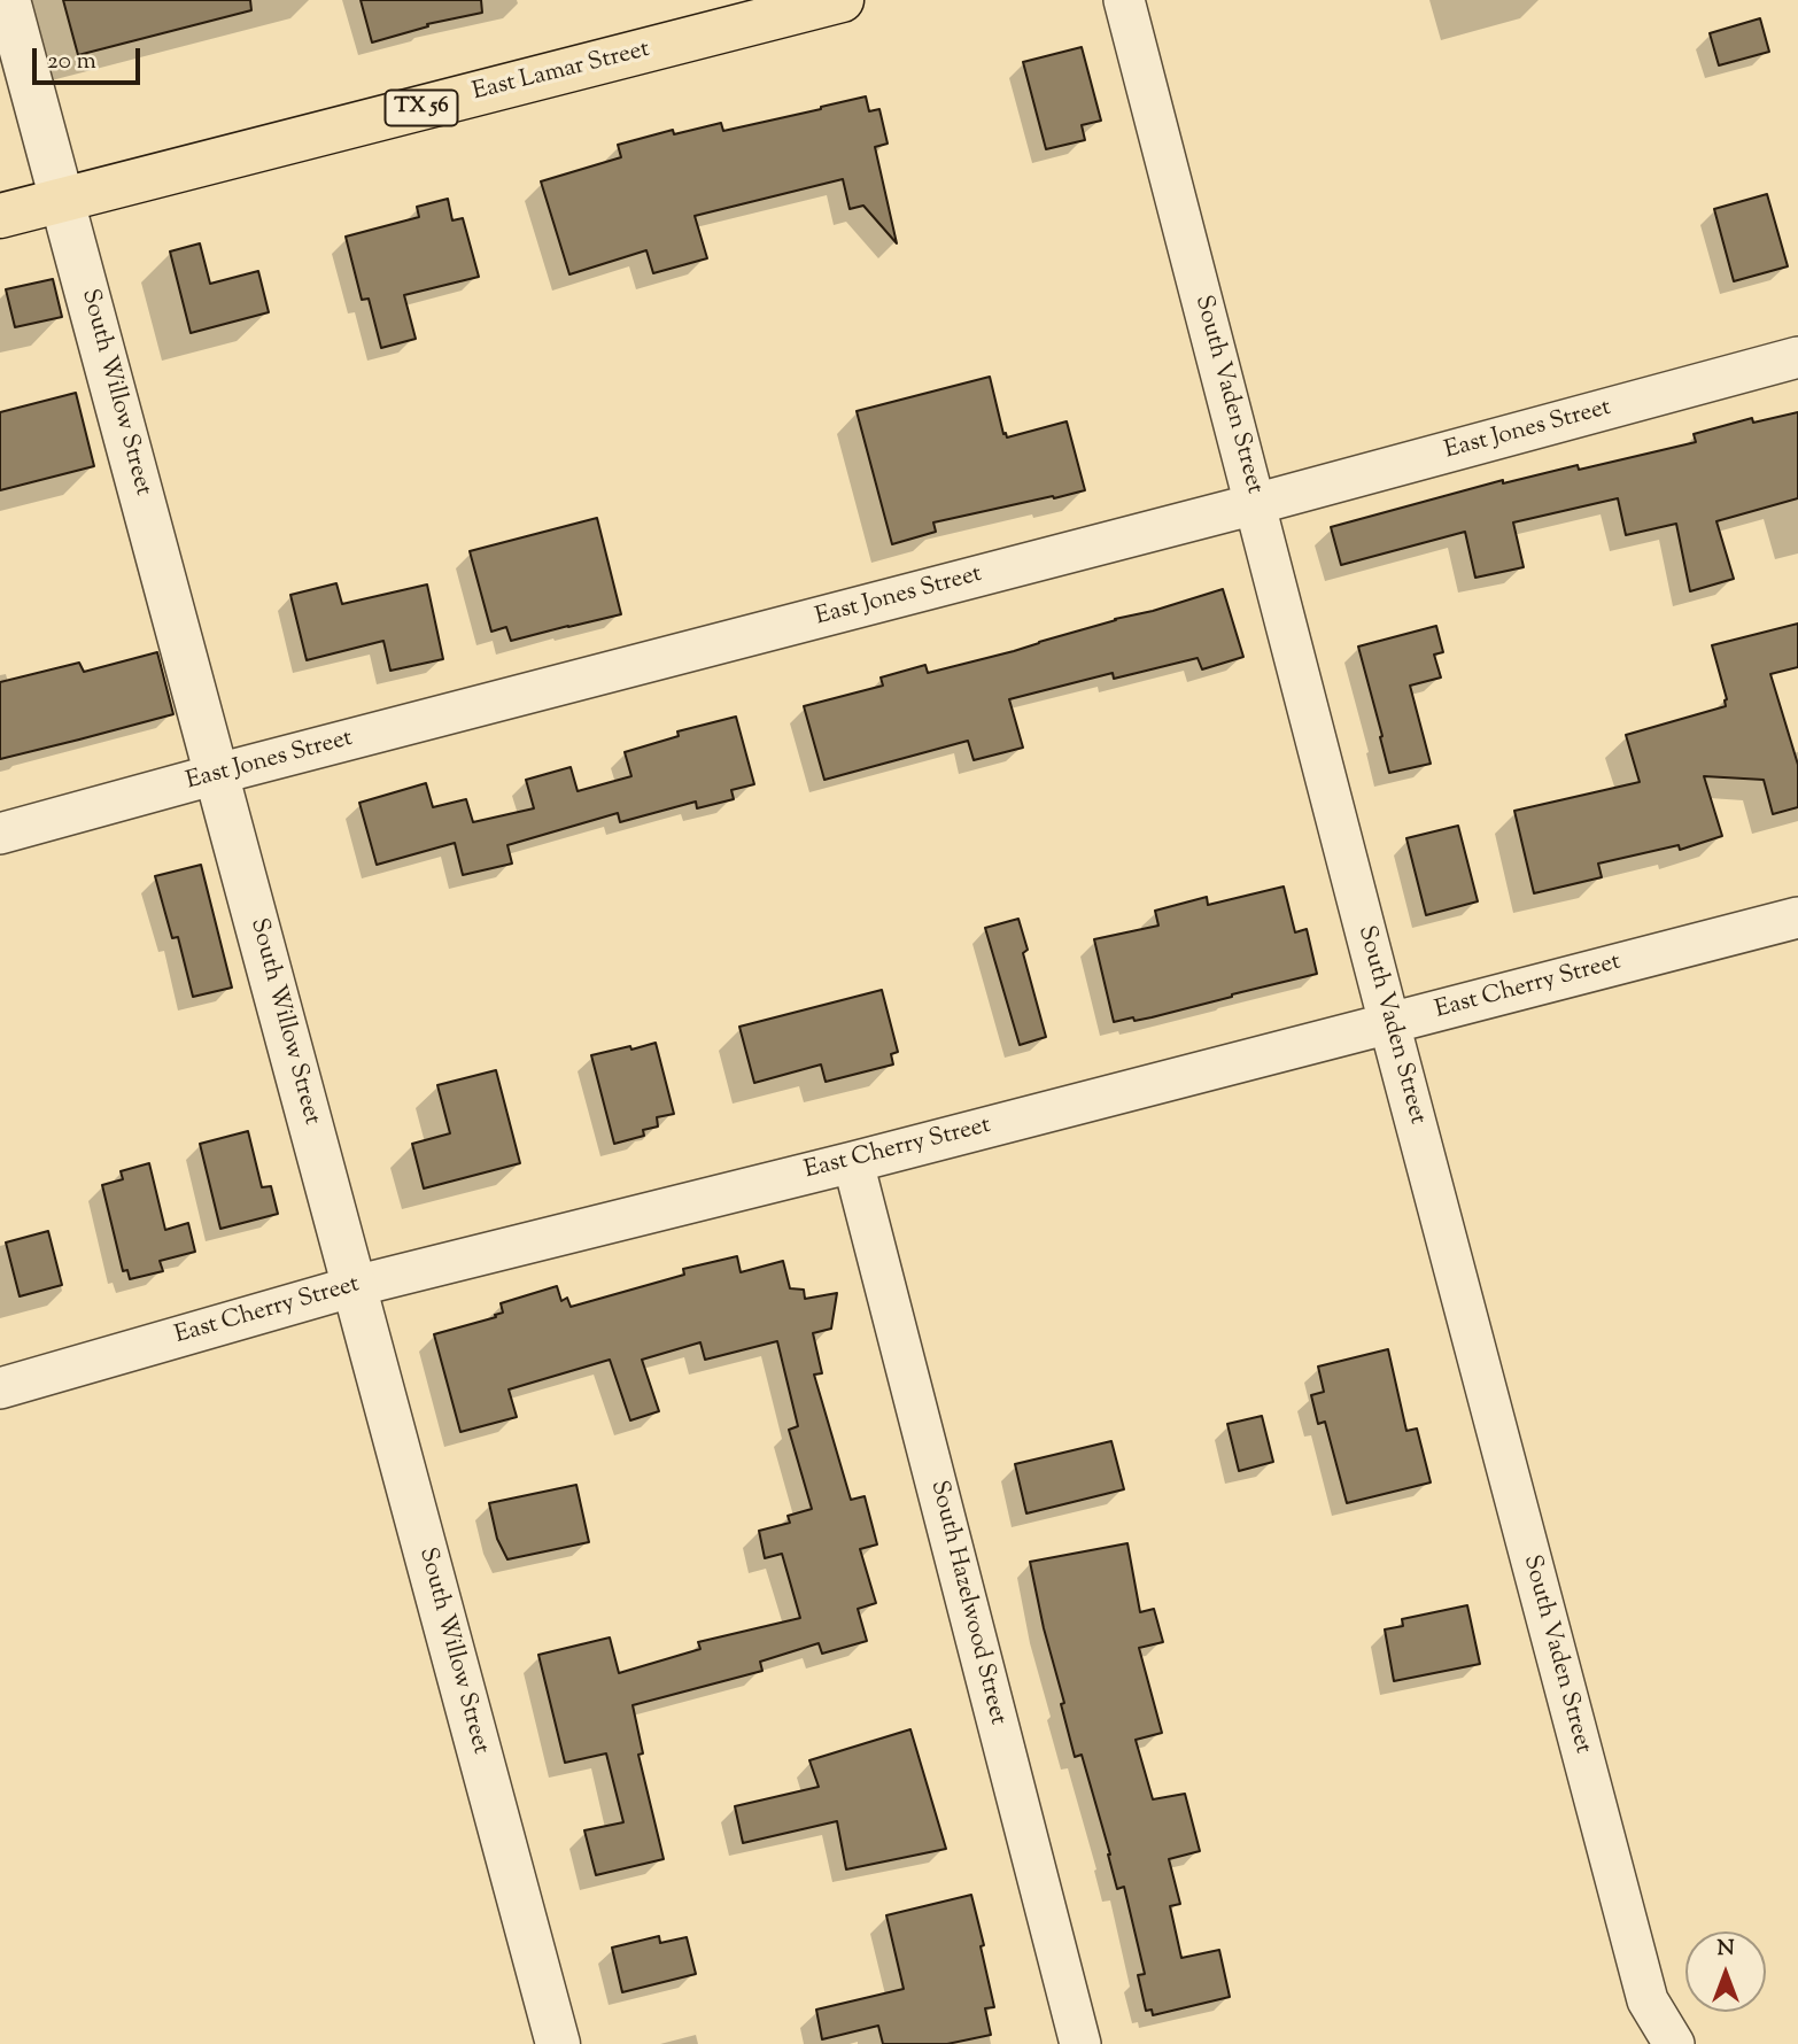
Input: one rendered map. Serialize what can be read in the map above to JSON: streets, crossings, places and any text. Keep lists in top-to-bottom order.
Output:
{
  "streets": {
    "main road": ["East Lamar Street", "TX 56"],
    "street": [
      "South Willow Street",
      "South Vaden Street",
      "East Jones Street",
      "East Cherry Street",
      "South Hazelwood Street"
    ]
  },
  "crossings": [
    ["East Lamar Street", "South Willow Street"],
    ["South Willow Street", "East Jones Street"],
    ["South Willow Street", "East Cherry Street"],
    ["South Vaden Street", "East Jones Street"],
    ["South Vaden Street", "East Cherry Street"],
    ["East Cherry Street", "South Hazelwood Street"]
  ],
  "scale_bar": "20 m",
  "north": "top"
}
